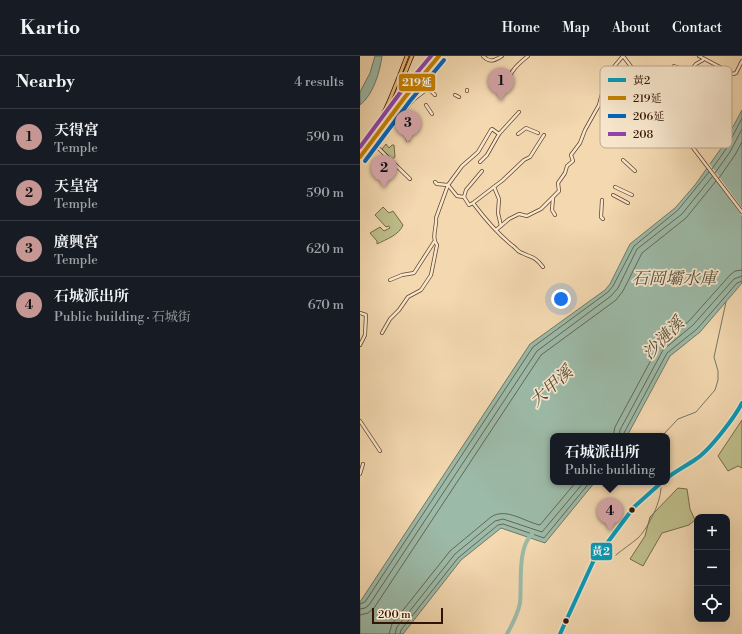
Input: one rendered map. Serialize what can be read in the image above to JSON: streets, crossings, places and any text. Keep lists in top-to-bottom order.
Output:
{
  "water": ["石岡壩水庫", "沙漣溪", "大甲溪"],
  "lines": [
    "transit line 219延",
    "transit line 208",
    "transit line 206延",
    "transit line 黃2"
  ],
  "legend": [
    "黃2",
    "219延",
    "206延",
    "208"
  ],
  "scale_bar": "200 m",
  "page": {
    "header": "Kartio",
    "nav": [
      "Home",
      "Map",
      "About",
      "Contact"
    ],
    "heading": ["Nearby", "4 results"],
    "pins": [
      "1",
      "3",
      "2",
      "4"
    ],
    "list": [
      {
        "mark": "1",
        "name": "天得宮",
        "note": "Temple",
        "value": "590 m"
      },
      {
        "mark": "2",
        "name": "天皇宮",
        "note": "Temple",
        "value": "590 m"
      },
      {
        "mark": "3",
        "name": "廣興宮",
        "note": "Temple",
        "value": "620 m"
      },
      {
        "mark": "4",
        "name": "石城派出所",
        "note": "Public building · 石城街",
        "value": "670 m"
      }
    ],
    "popup": ["石城派出所", "Public building"],
    "map_buttons": ["+", "−"],
    "scale": "200 m"
  }
}
